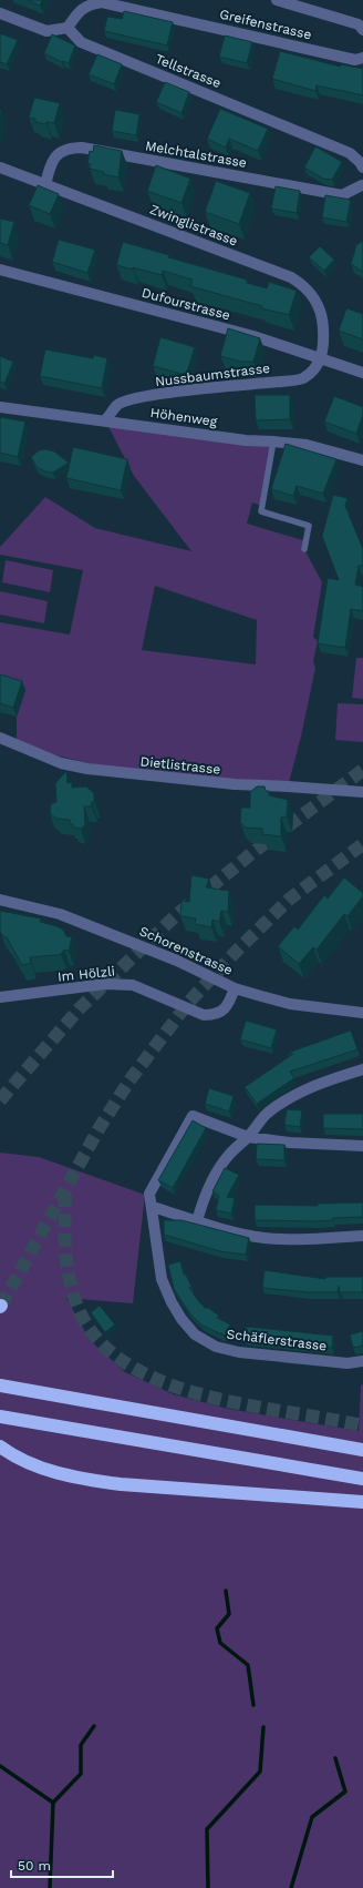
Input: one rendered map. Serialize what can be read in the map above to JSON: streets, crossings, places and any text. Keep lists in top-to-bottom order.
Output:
{
  "streets": {
    "street": [
      "Greifenstrasse",
      "Tellstrasse",
      "Melchtalstrasse",
      "Zwinglistrasse",
      "Dufourstrasse",
      "Nussbaumstrasse",
      "Höhenweg",
      "Dietlistrasse",
      "Schorenstrasse",
      "Im Hölzli",
      "Schäflerstrasse"
    ]
  },
  "crossings": [
    ["Greifenstrasse", "Tellstrasse"],
    ["Melchtalstrasse", "Zwinglistrasse"],
    ["Zwinglistrasse", "Dufourstrasse"],
    ["Zwinglistrasse", "Nussbaumstrasse"],
    ["Dufourstrasse", "Nussbaumstrasse"],
    ["Nussbaumstrasse", "Höhenweg"],
    ["Schorenstrasse", "Im Hölzli"]
  ],
  "scale_bar": "50 m"
}
